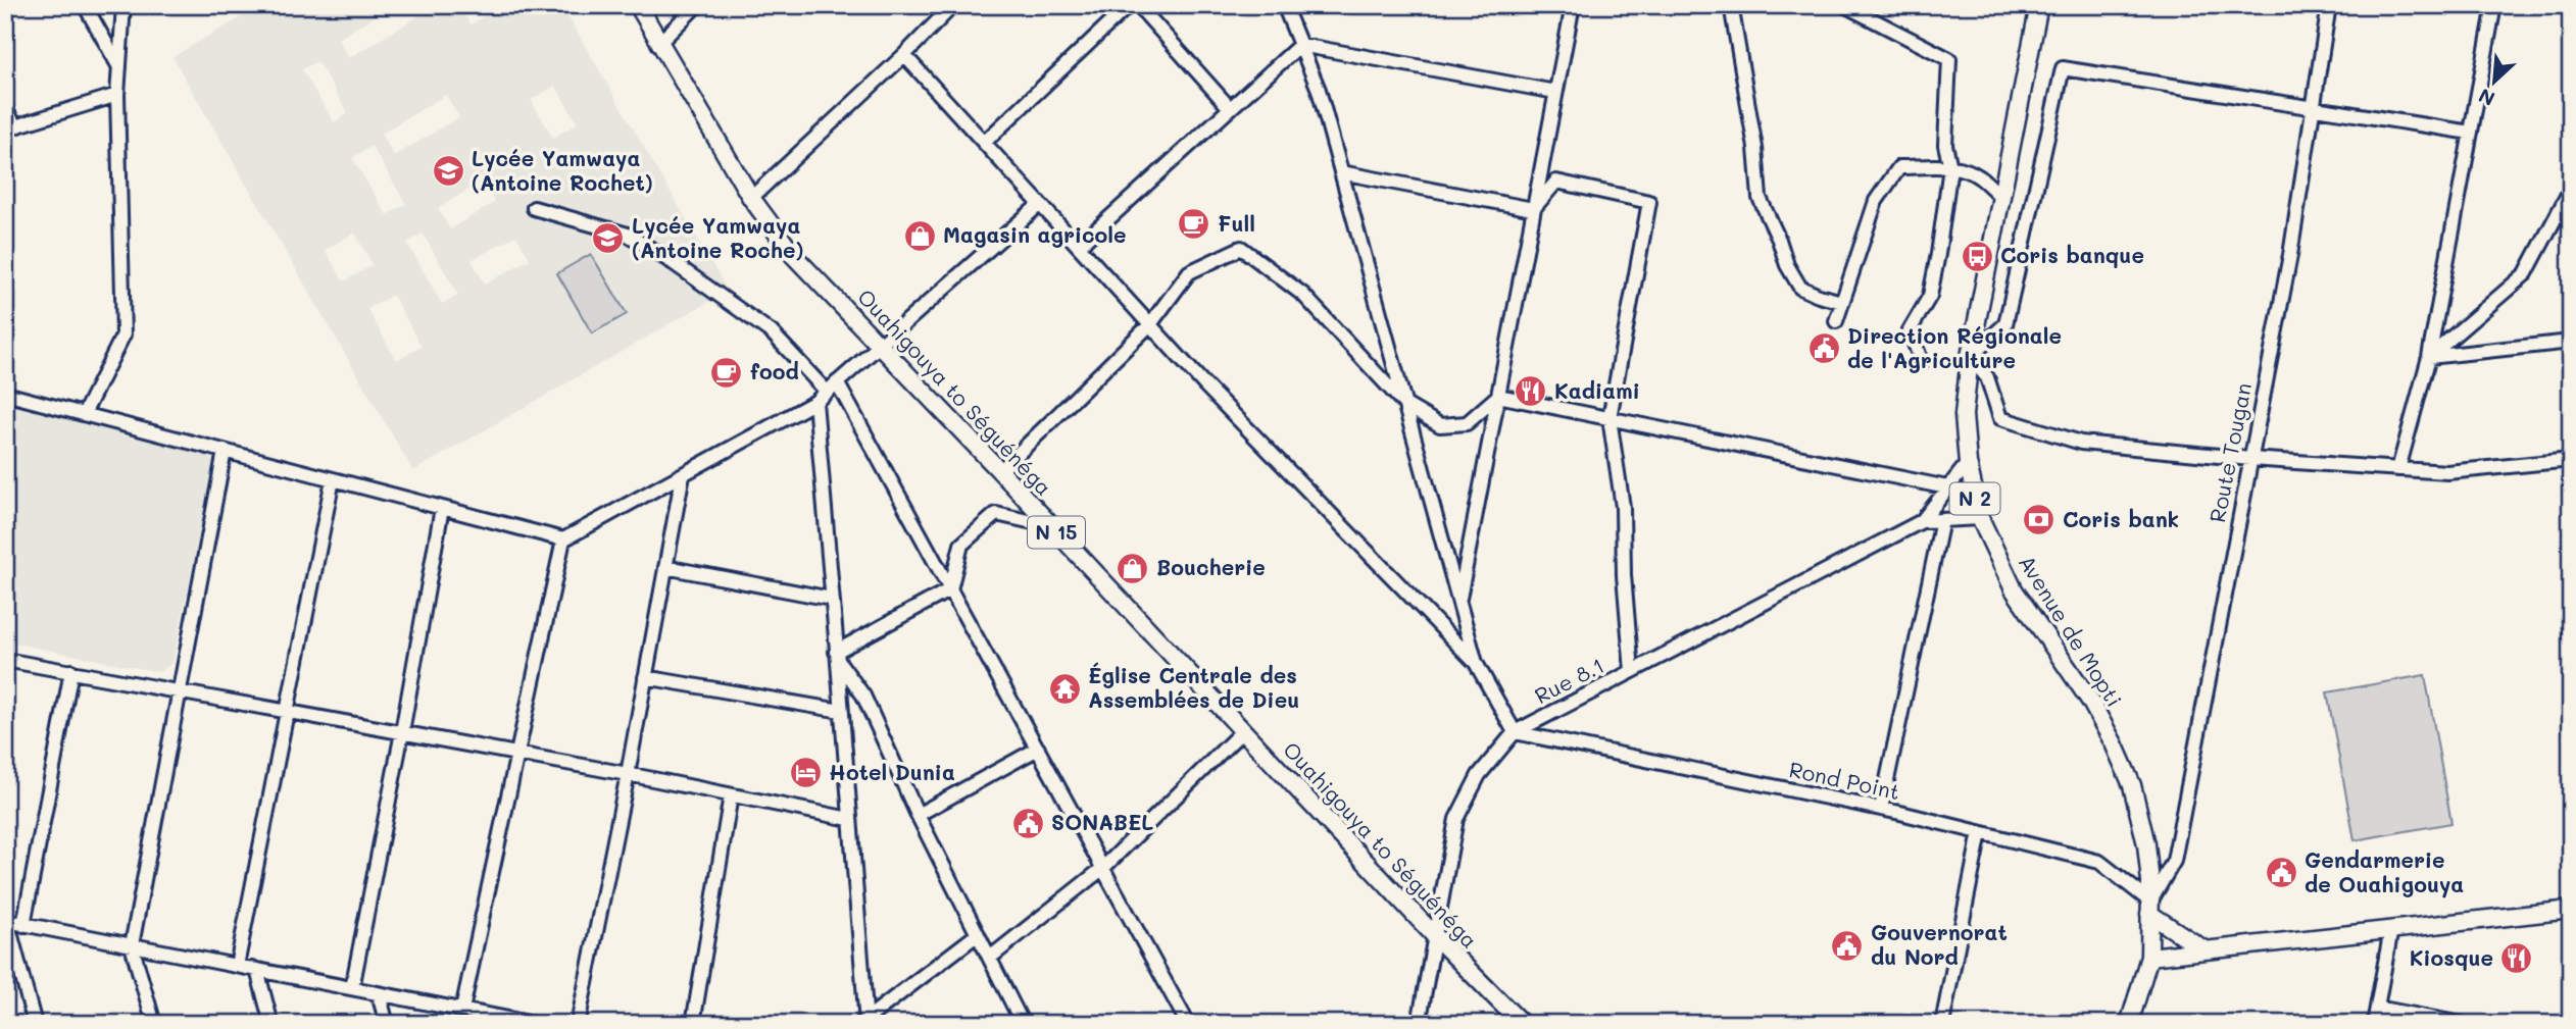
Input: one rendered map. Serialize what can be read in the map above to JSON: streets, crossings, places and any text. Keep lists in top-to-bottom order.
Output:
{
  "streets": {
    "main road": [
      "Ouahigouya to Séguénéga",
      "N 2",
      "N 15",
      "Avenue de Mopti"
    ],
    "street": ["Route Tougan", "Rue 8.1", "Rond Point"]
  },
  "crossings": [
    ["Ouahigouya to Séguénéga", "Rue 8.1"],
    ["Route Tougan", "Avenue de Mopti"],
    ["Route Tougan", "Rond Point"],
    ["Avenue de Mopti", "Rue 8.1"],
    ["Avenue de Mopti", "Rond Point"],
    ["Rue 8.1", "Rond Point"]
  ],
  "places": {
    "school or university": ["Lycée Yamwaya (Antoine Rochet)", "Lycée Yamwaya (Antoine Roche)"],
    "cafe": ["Full", "food"],
    "shop": ["Magasin agricole", "Boucherie"],
    "bus stop": ["Coris banque"],
    "public building": [
      "Direction Régionale de l'Agriculture",
      "SONABEL",
      "Gendarmerie de Ouahigouya",
      "Gouvernorat du Nord"
    ],
    "restaurant": ["Kadiami", "Kiosque"],
    "bank": ["Coris bank"],
    "temple": ["Église Centrale des Assemblées de Dieu"],
    "hotel": ["Hotel Dunia"]
  },
  "north": "bottom left"
}
